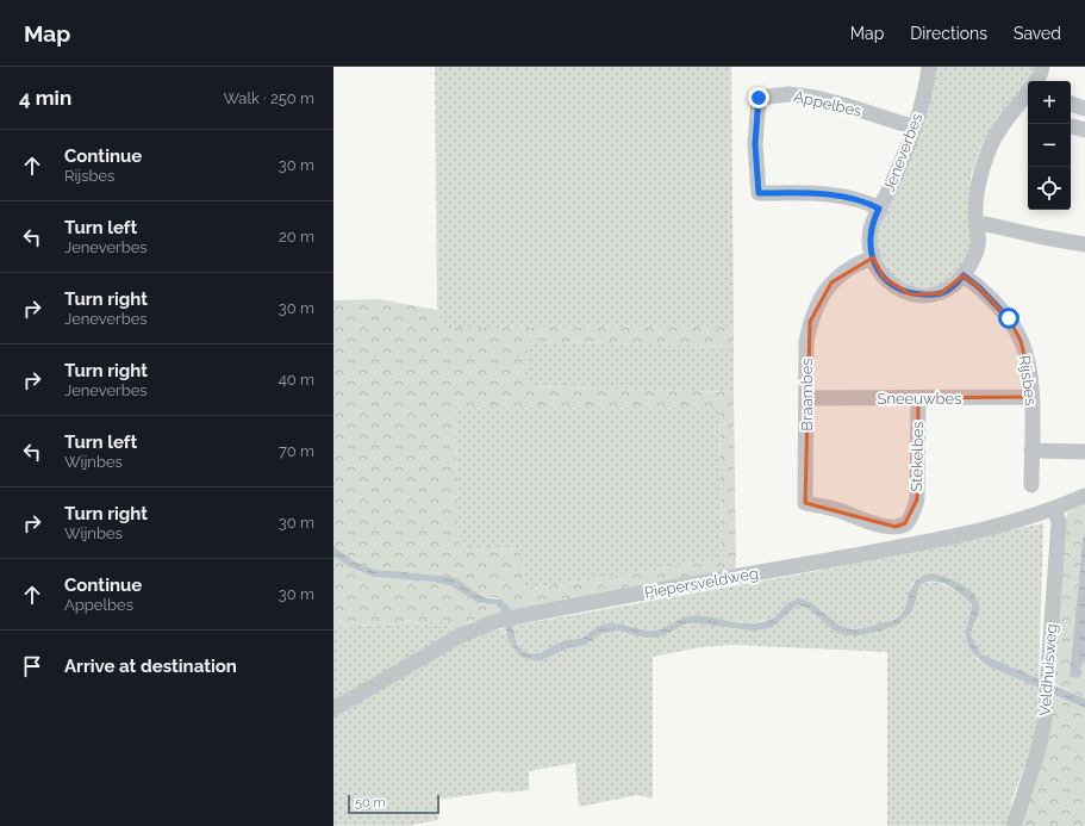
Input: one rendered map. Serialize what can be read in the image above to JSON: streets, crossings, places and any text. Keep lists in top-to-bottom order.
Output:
{
  "streets": {
    "street": [
      "Appelbes",
      "Jeneverbes",
      "Rijsbes",
      "Braambes",
      "Sneeuwbes",
      "Stekelbes",
      "Piepersveldweg",
      "Veldhuisweg"
    ]
  },
  "crossings": [
    ["Appelbes", "Jeneverbes"],
    ["Jeneverbes", "Rijsbes"],
    ["Jeneverbes", "Braambes"],
    ["Rijsbes", "Sneeuwbes"],
    ["Braambes", "Sneeuwbes"],
    ["Braambes", "Stekelbes"],
    ["Sneeuwbes", "Stekelbes"],
    ["Piepersveldweg", "Veldhuisweg"]
  ],
  "scale_bar": "50 m",
  "page": {
    "header": "Map",
    "nav": ["Map", "Directions", "Saved"],
    "heading": ["4 min", "Walk · 250 m"],
    "map_buttons": ["+", "−"],
    "list": [
      ["Continue", "Rijsbes", "30 m"],
      ["Turn left", "Jeneverbes", "20 m"],
      ["Turn right", "Jeneverbes", "30 m"],
      ["Turn right", "Jeneverbes", "40 m"],
      ["Turn left", "Wijnbes", "70 m"],
      ["Turn right", "Wijnbes", "30 m"],
      ["Continue", "Appelbes", "30 m"],
      "Arrive at destination"
    ],
    "scale": "50 m"
  }
}
